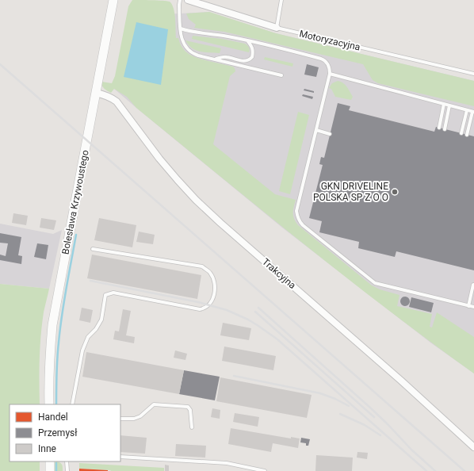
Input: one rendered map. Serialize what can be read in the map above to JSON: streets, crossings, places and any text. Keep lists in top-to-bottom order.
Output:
{
  "streets": {
    "street": ["Motoryzacyjna", "Bolesława Krzywoustego", "Trakcyjna"]
  },
  "crossings": [
    ["Bolesława Krzywoustego", "Trakcyjna"]
  ],
  "places": ["GKN DRIVELINE POLSKA SP Z O O"],
  "legend": ["Handel", "Przemysł", "Inne"]
}
